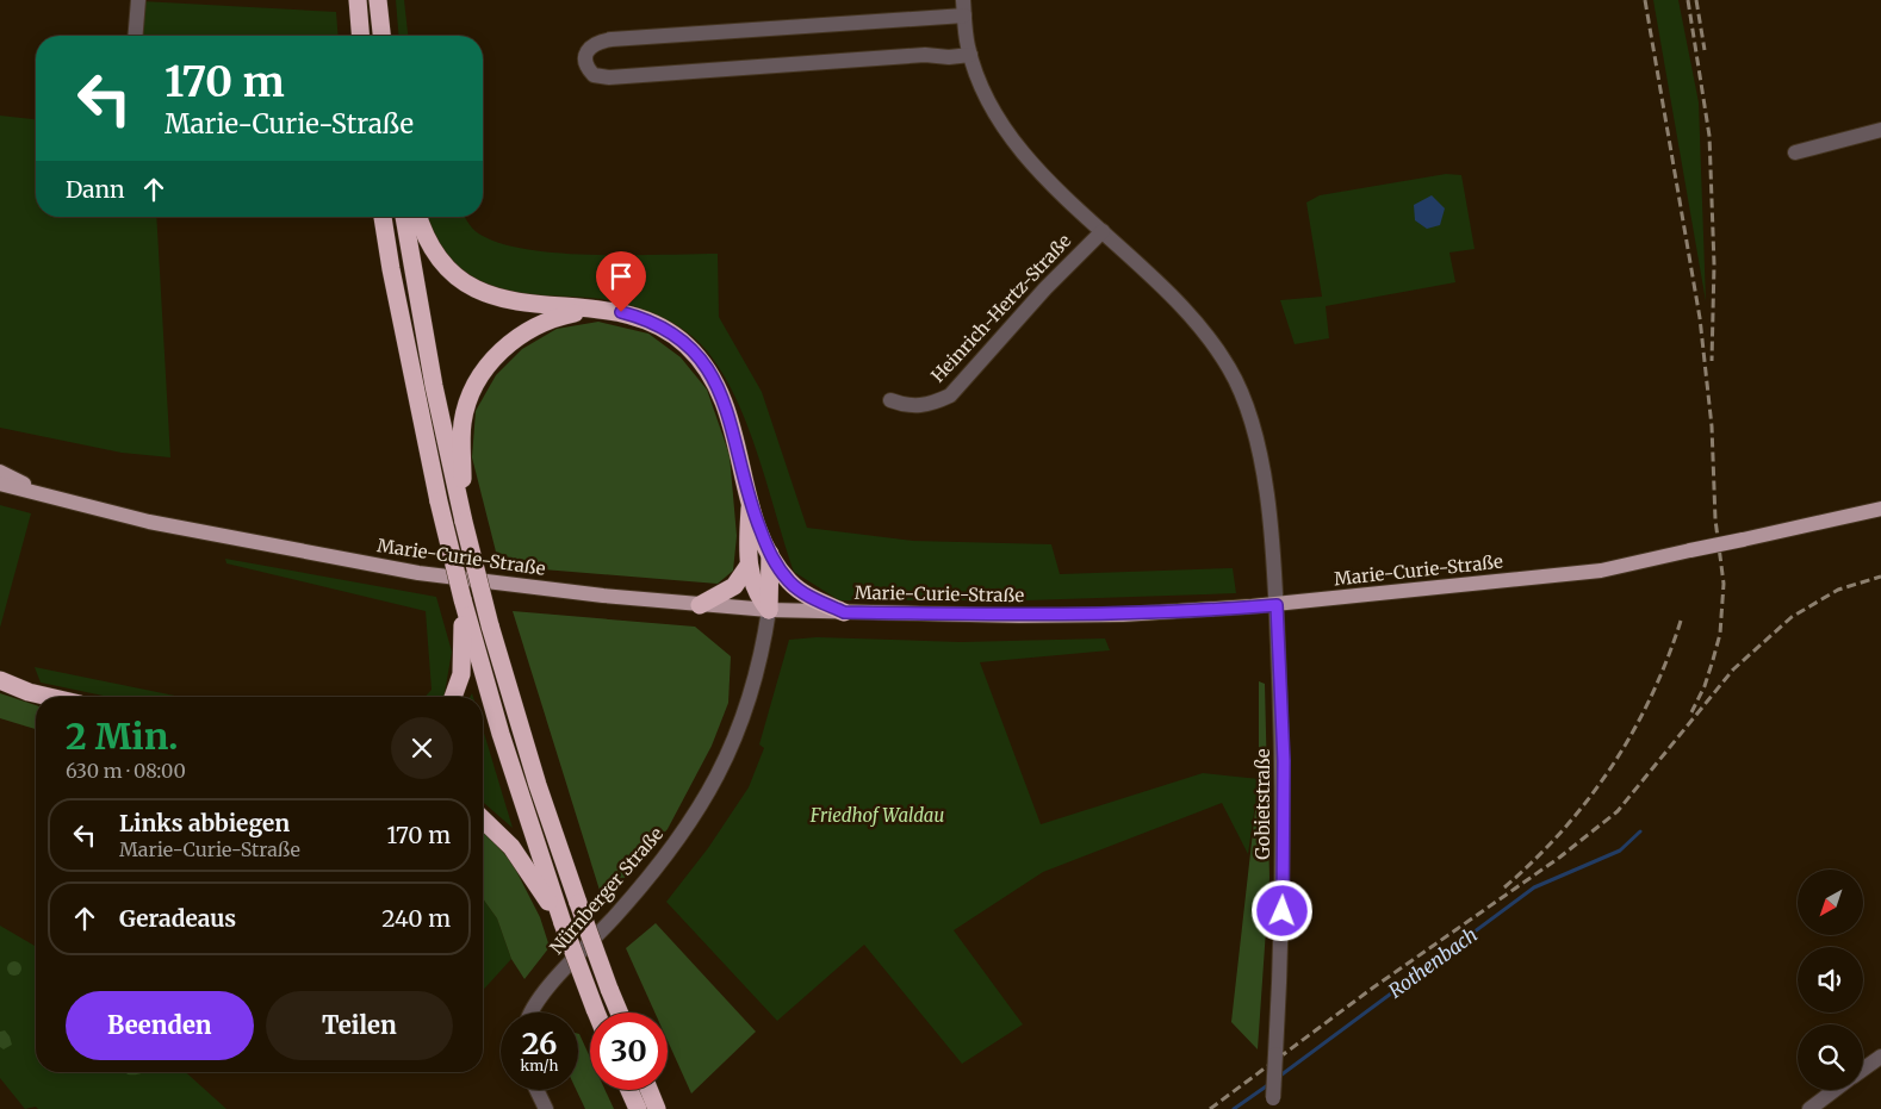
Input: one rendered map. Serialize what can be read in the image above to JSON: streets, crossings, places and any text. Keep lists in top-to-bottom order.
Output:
{
  "streets": {
    "main road": ["Marie-Curie-Straße"],
    "street": ["Heinrich-Hertz-Straße", "Gobietstraße", "Nürnberger Straße"]
  },
  "crossings": [
    ["Marie-Curie-Straße", "Gobietstraße"],
    ["Marie-Curie-Straße", "Nürnberger Straße"]
  ],
  "water": ["Rothenbach"],
  "parks": ["Friedhof Waldau"],
  "north": "bottom left",
  "page": {
    "turn": ["170 m", "Marie-Curie-Straße"],
    "then": "Dann",
    "heading": ["2 Min.", "630 m · 08:00"],
    "list": [
      {
        "name": "Links abbiegen",
        "note": "Marie-Curie-Straße",
        "value": "170 m"
      },
      {
        "name": "Geradeaus",
        "value": "240 m"
      }
    ],
    "buttons": ["Beenden", "Teilen"],
    "speed": "26 km/h",
    "limit": "30"
  }
}
